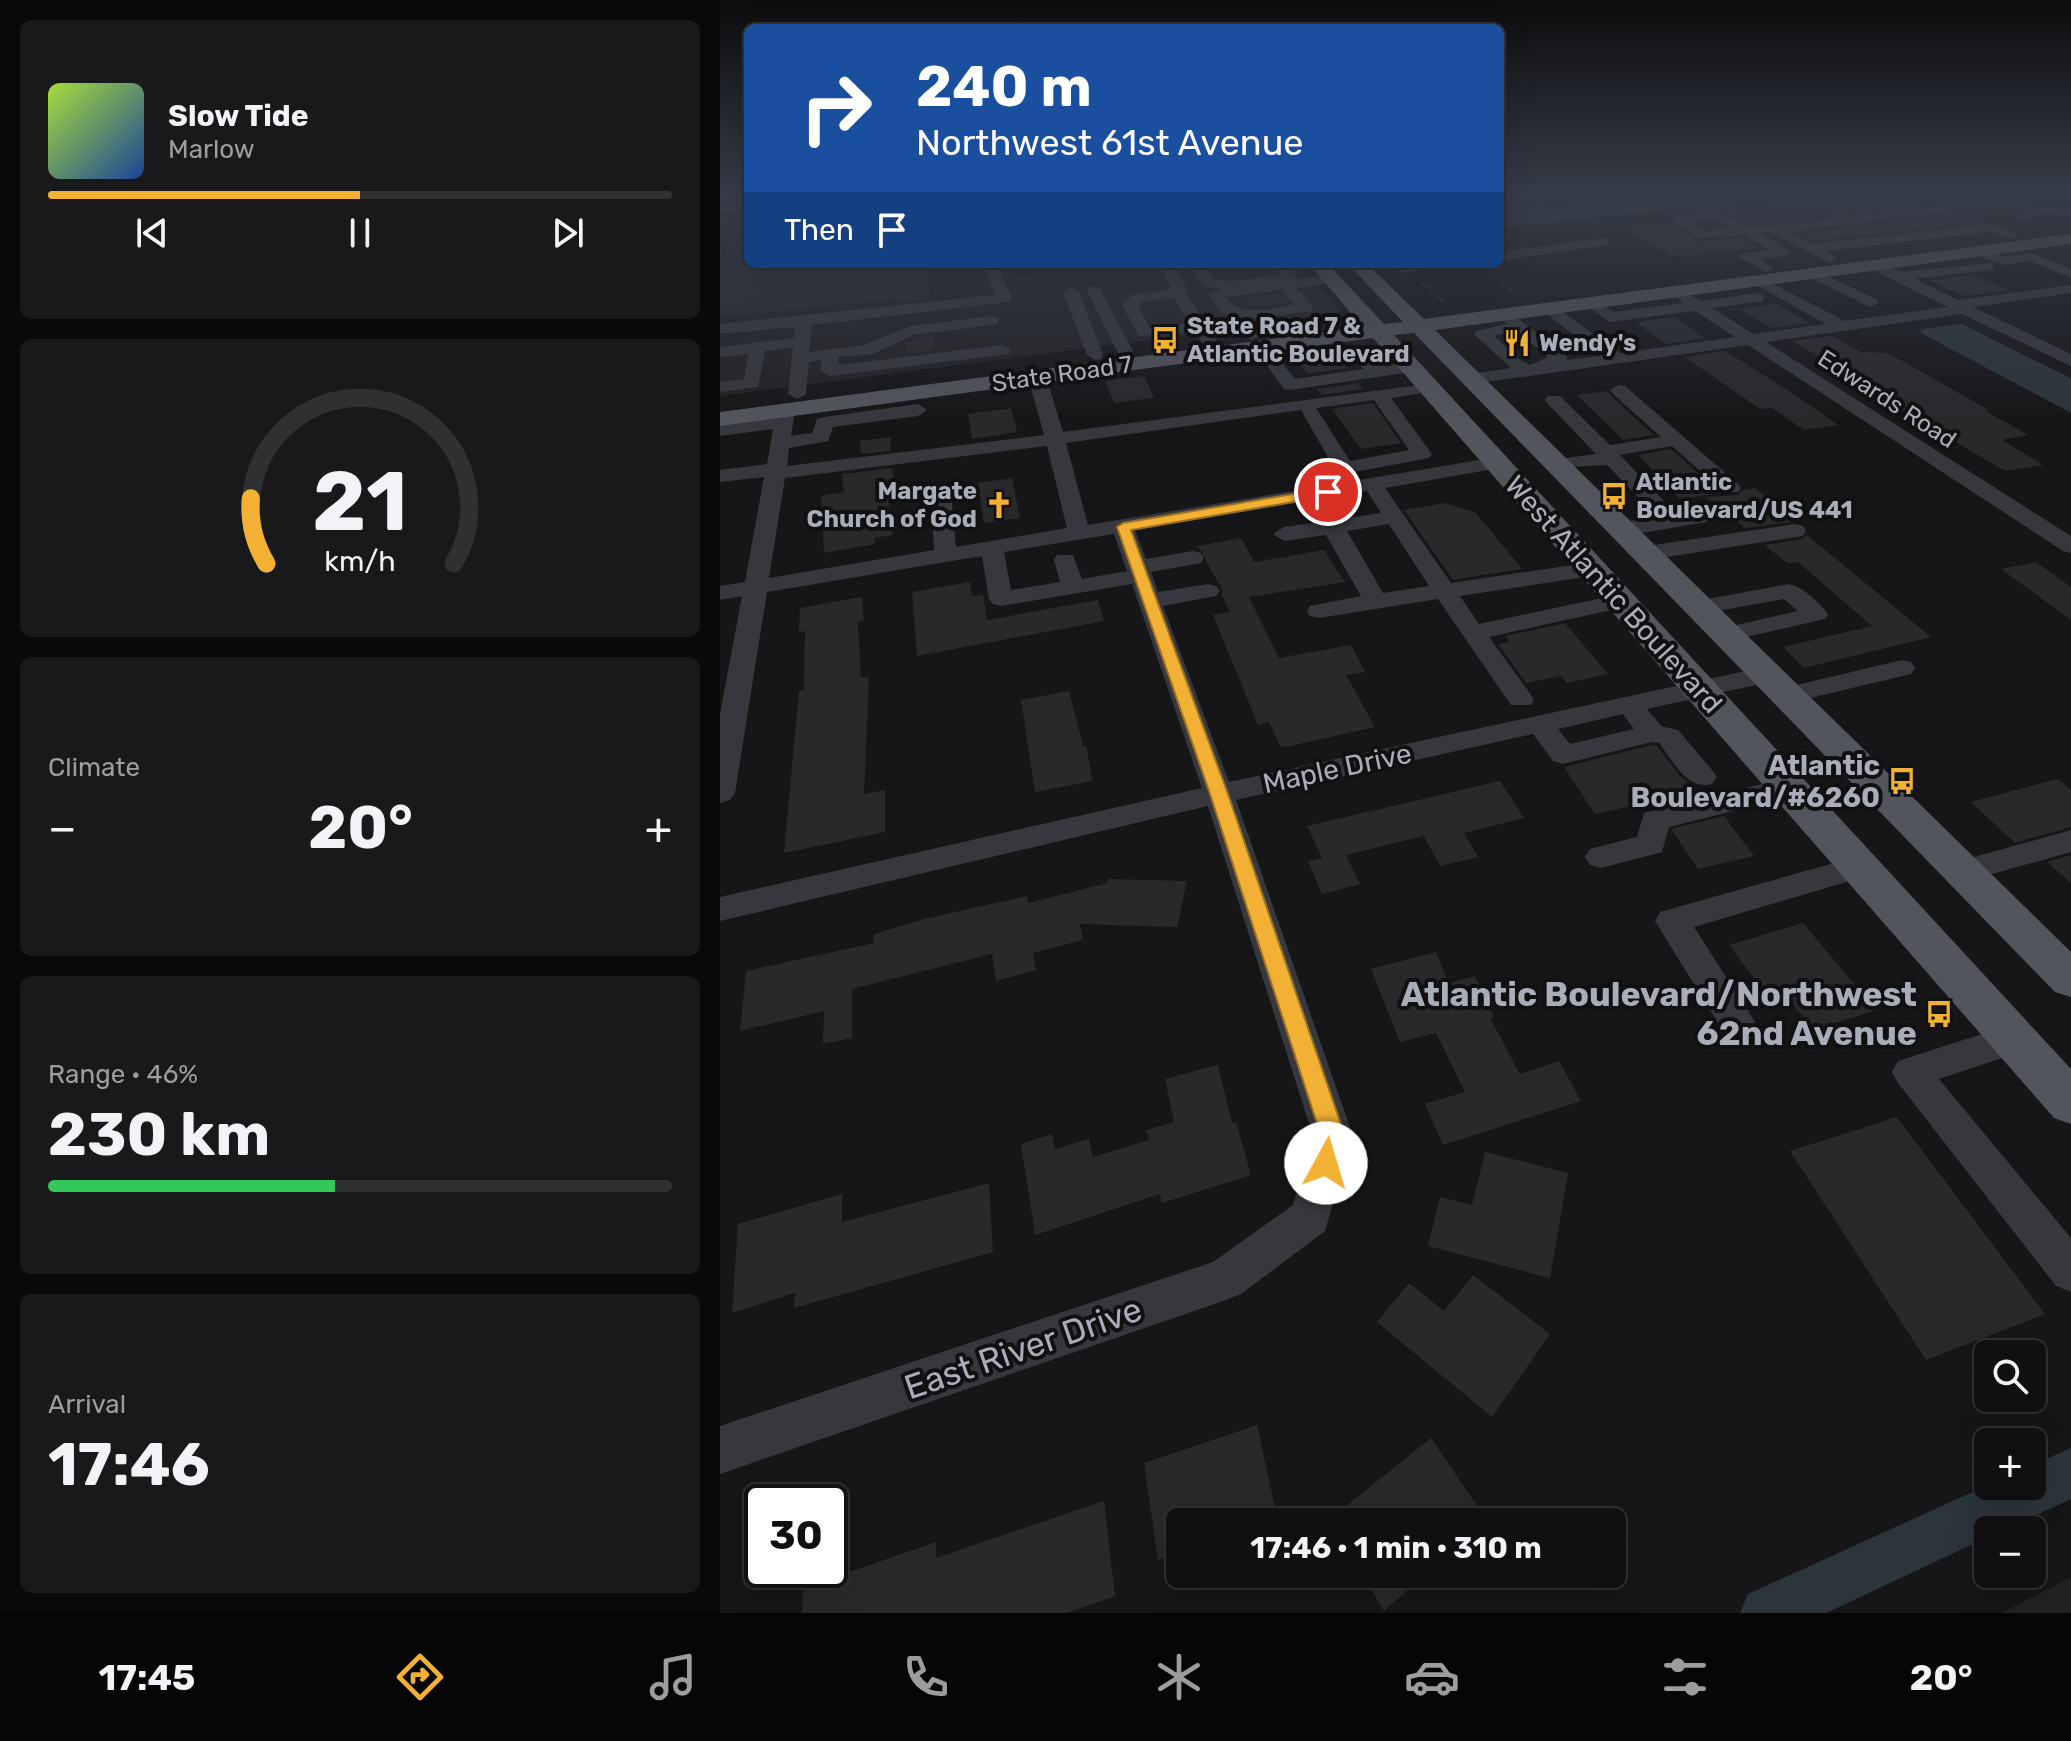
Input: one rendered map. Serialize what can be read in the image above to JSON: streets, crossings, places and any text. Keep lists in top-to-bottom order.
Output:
{
  "streets": {
    "main road": ["State Road 7", "West Atlantic Boulevard"],
    "street": ["Edwards Road", "Maple Drive", "East River Drive"]
  },
  "crossings": [
    ["State Road 7", "Edwards Road"],
    ["State Road 7", "West Atlantic Boulevard"],
    ["West Atlantic Boulevard", "Maple Drive"],
    ["Maple Drive", "East River Drive"]
  ],
  "places": {
    "bus stop": [
      "State Road 7 & Atlantic Boulevard",
      "Atlantic Boulevard/US 441",
      "Atlantic Boulevard/#6260",
      "Atlantic Boulevard/Northwest 62nd Avenue"
    ],
    "restaurant": ["Wendy's"],
    "church": ["Margate Church of God"]
  },
  "page": {
    "turn": ["240 m", "Northwest 61st Avenue"],
    "song": ["Slow Tide", "Marlow"],
    "then": "Then",
    "tile": [
      "Climate",
      ["Range · 46%", "230 km"],
      ["Arrival", "17:46"]
    ],
    "heat": ["−", "20°", "+"],
    "map_buttons": ["+", "−"],
    "limit": "30",
    "trip": "17:46 · 1 min · 310 m",
    "tabs": ["17:45", "20°"],
    "gauge": ["21", "km/h"]
  }
}
